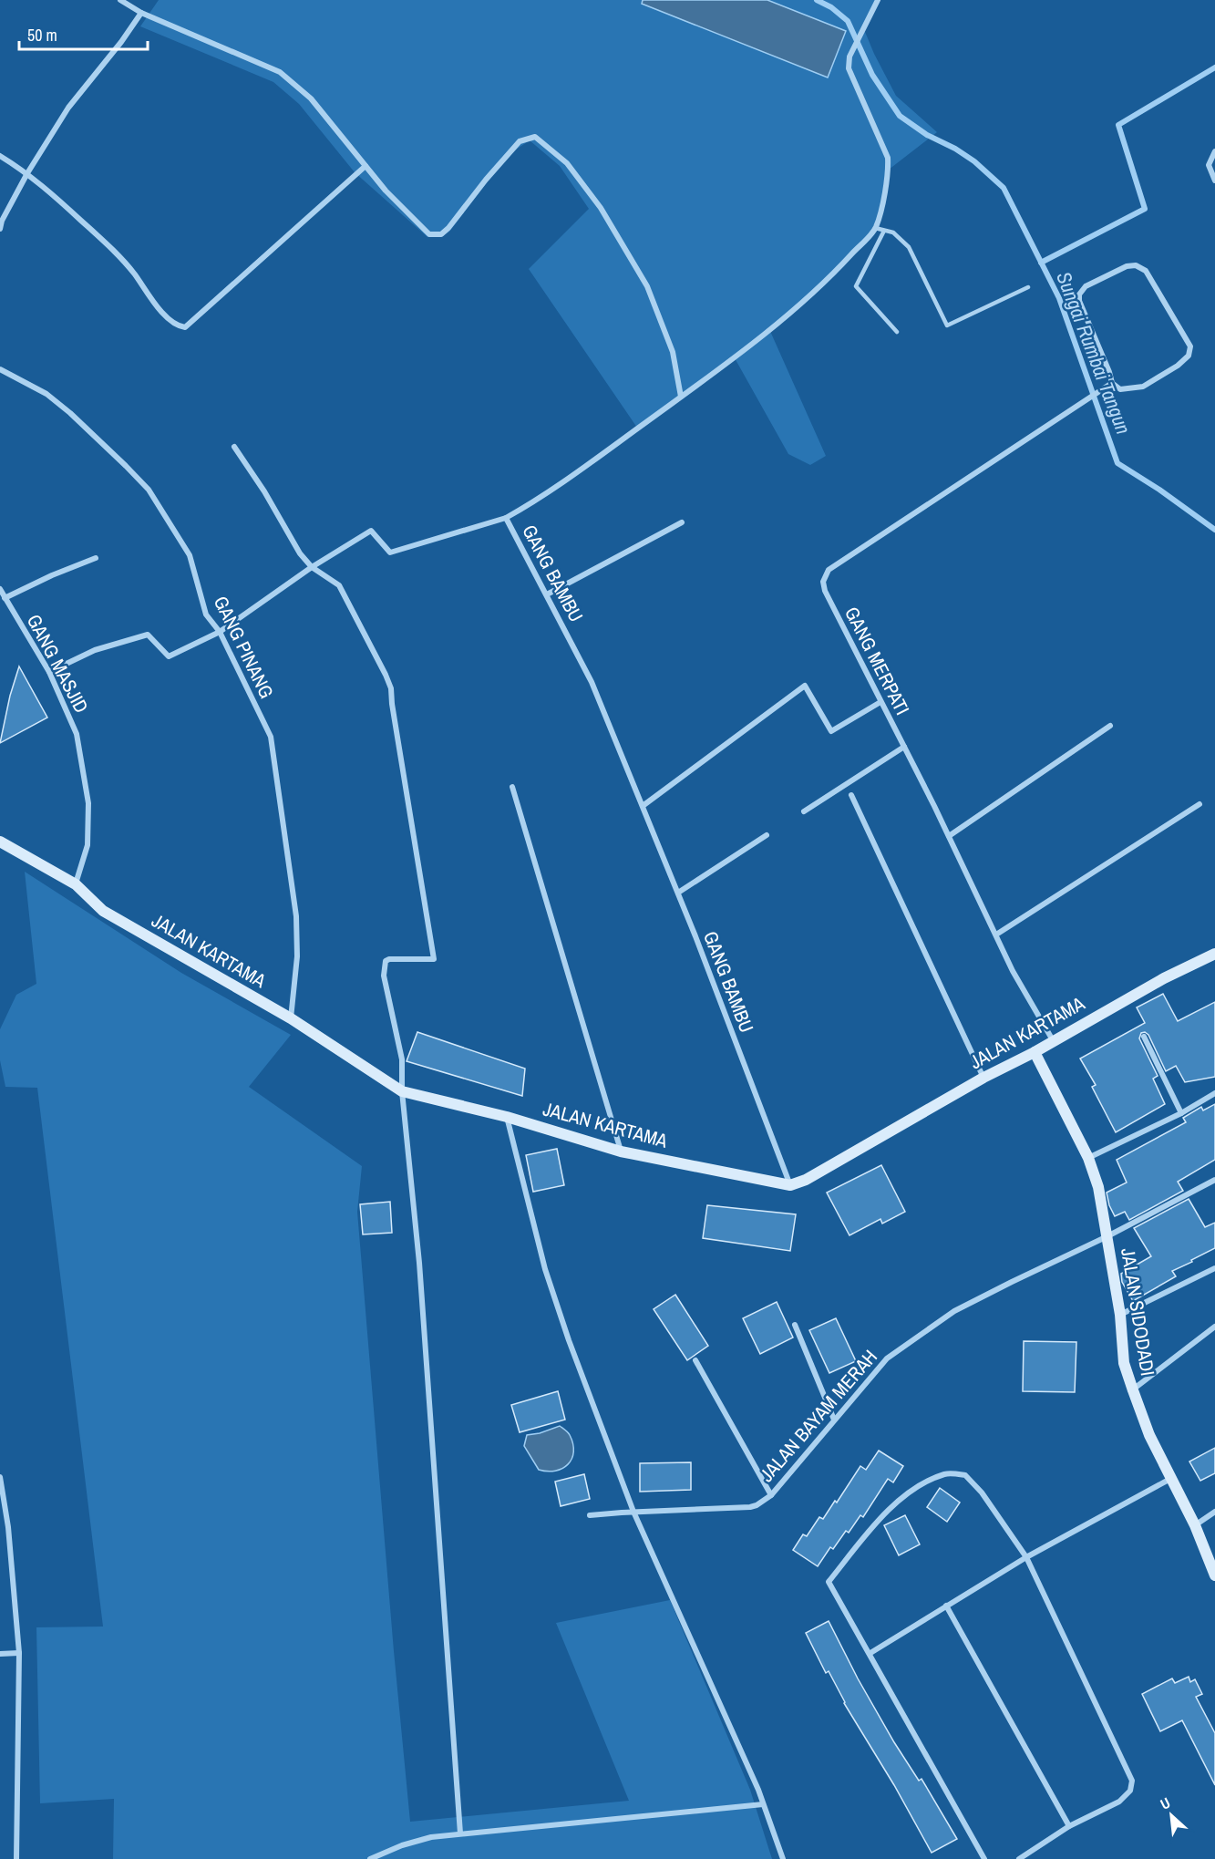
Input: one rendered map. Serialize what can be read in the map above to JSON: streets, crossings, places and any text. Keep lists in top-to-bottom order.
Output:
{
  "streets": {
    "main road": ["JALAN KARTAMA", "JALAN SIDODADI"],
    "street": [
      "GANG BAMBU",
      "GANG PINANG",
      "GANG MERPATI",
      "GANG MASJID",
      "JALAN BAYAM MERAH"
    ]
  },
  "crossings": [
    ["GANG BAMBU", "JALAN KARTAMA"],
    ["GANG PINANG", "JALAN KARTAMA"],
    ["GANG MERPATI", "JALAN KARTAMA"],
    ["GANG MASJID", "JALAN KARTAMA"],
    ["JALAN KARTAMA", "JALAN SIDODADI"],
    ["JALAN SIDODADI", "JALAN BAYAM MERAH"]
  ],
  "water": ["Sungai Rumbai Tangun"],
  "scale_bar": "50 m",
  "north": "top left"
}
